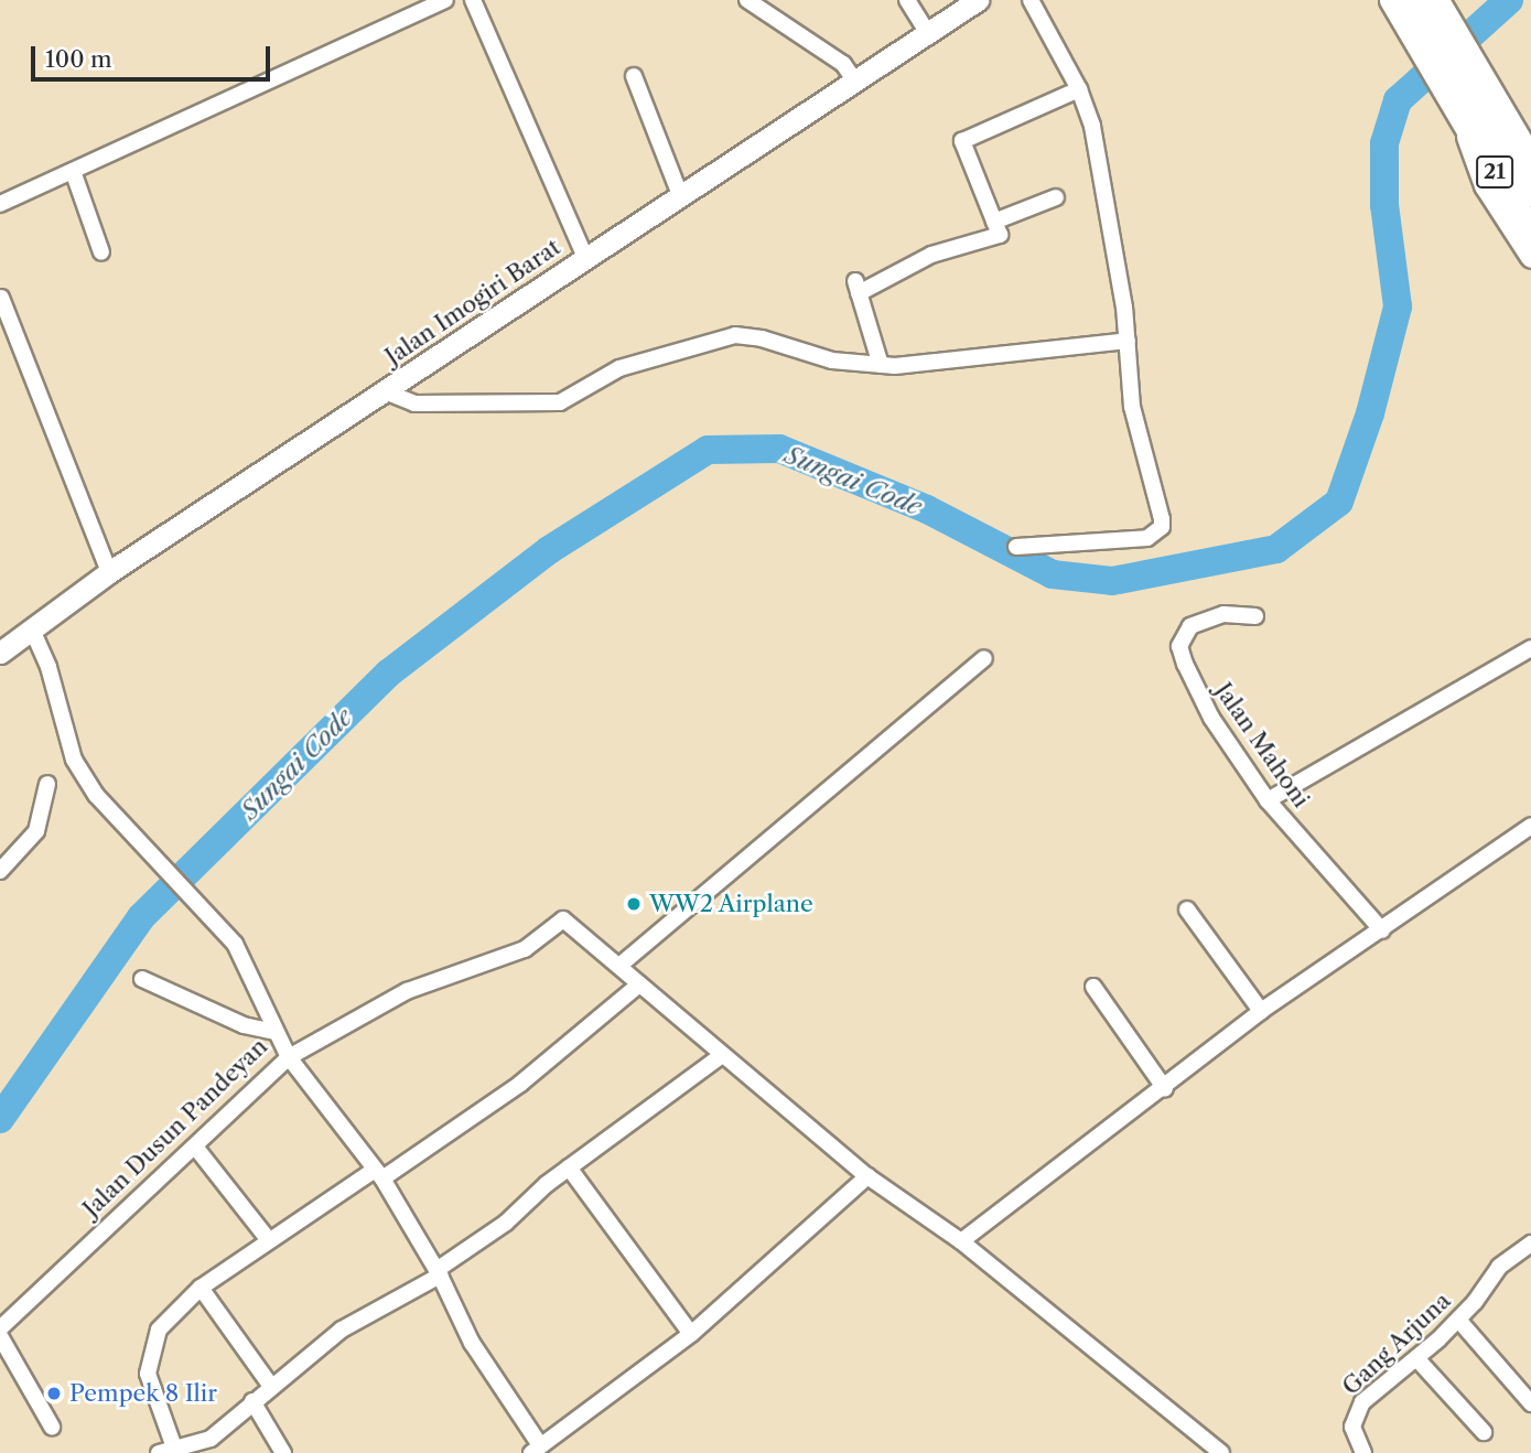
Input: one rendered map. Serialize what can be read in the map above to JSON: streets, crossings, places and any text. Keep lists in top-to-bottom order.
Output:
{
  "streets": {
    "highway": ["21"],
    "main road": ["Jalan Imogiri Barat"],
    "street": ["Jalan Mahoni", "Jalan Dusun Pandeyan", "Gang Arjuna"]
  },
  "crossings": [
    ["Jalan Imogiri Barat", "Jalan Dusun Pandeyan"]
  ],
  "water": ["Sungai Code"],
  "places": ["WW2 Airplane", "Pempek 8 Ilir"],
  "scale_bar": "100 m"
}
